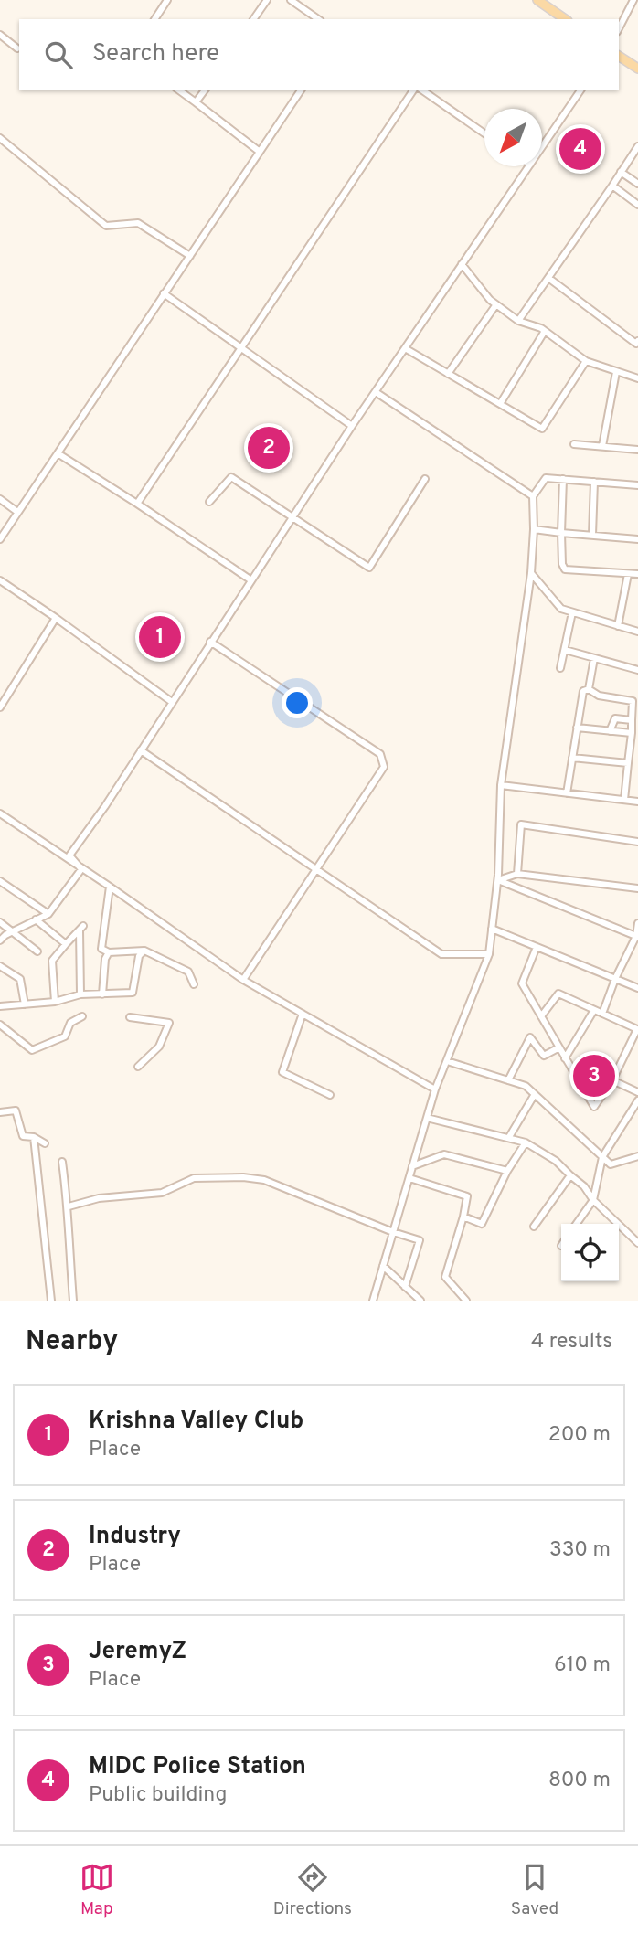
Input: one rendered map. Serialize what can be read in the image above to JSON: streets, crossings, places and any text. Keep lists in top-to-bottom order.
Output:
{
  "north": "bottom left",
  "page": {
    "search": "Search here",
    "pins": [
      "4",
      "2",
      "1",
      "3"
    ],
    "heading": ["Nearby", "4 results"],
    "list": [
      {
        "mark": "1",
        "name": "Krishna Valley Club",
        "note": "Place",
        "value": "200 m"
      },
      {
        "mark": "2",
        "name": "Industry",
        "note": "Place",
        "value": "330 m"
      },
      {
        "mark": "3",
        "name": "JeremyZ",
        "note": "Place",
        "value": "610 m"
      },
      {
        "mark": "4",
        "name": "MIDC Police Station",
        "note": "Public building",
        "value": "800 m"
      }
    ],
    "nav": ["Map", "Directions", "Saved"]
  }
}
